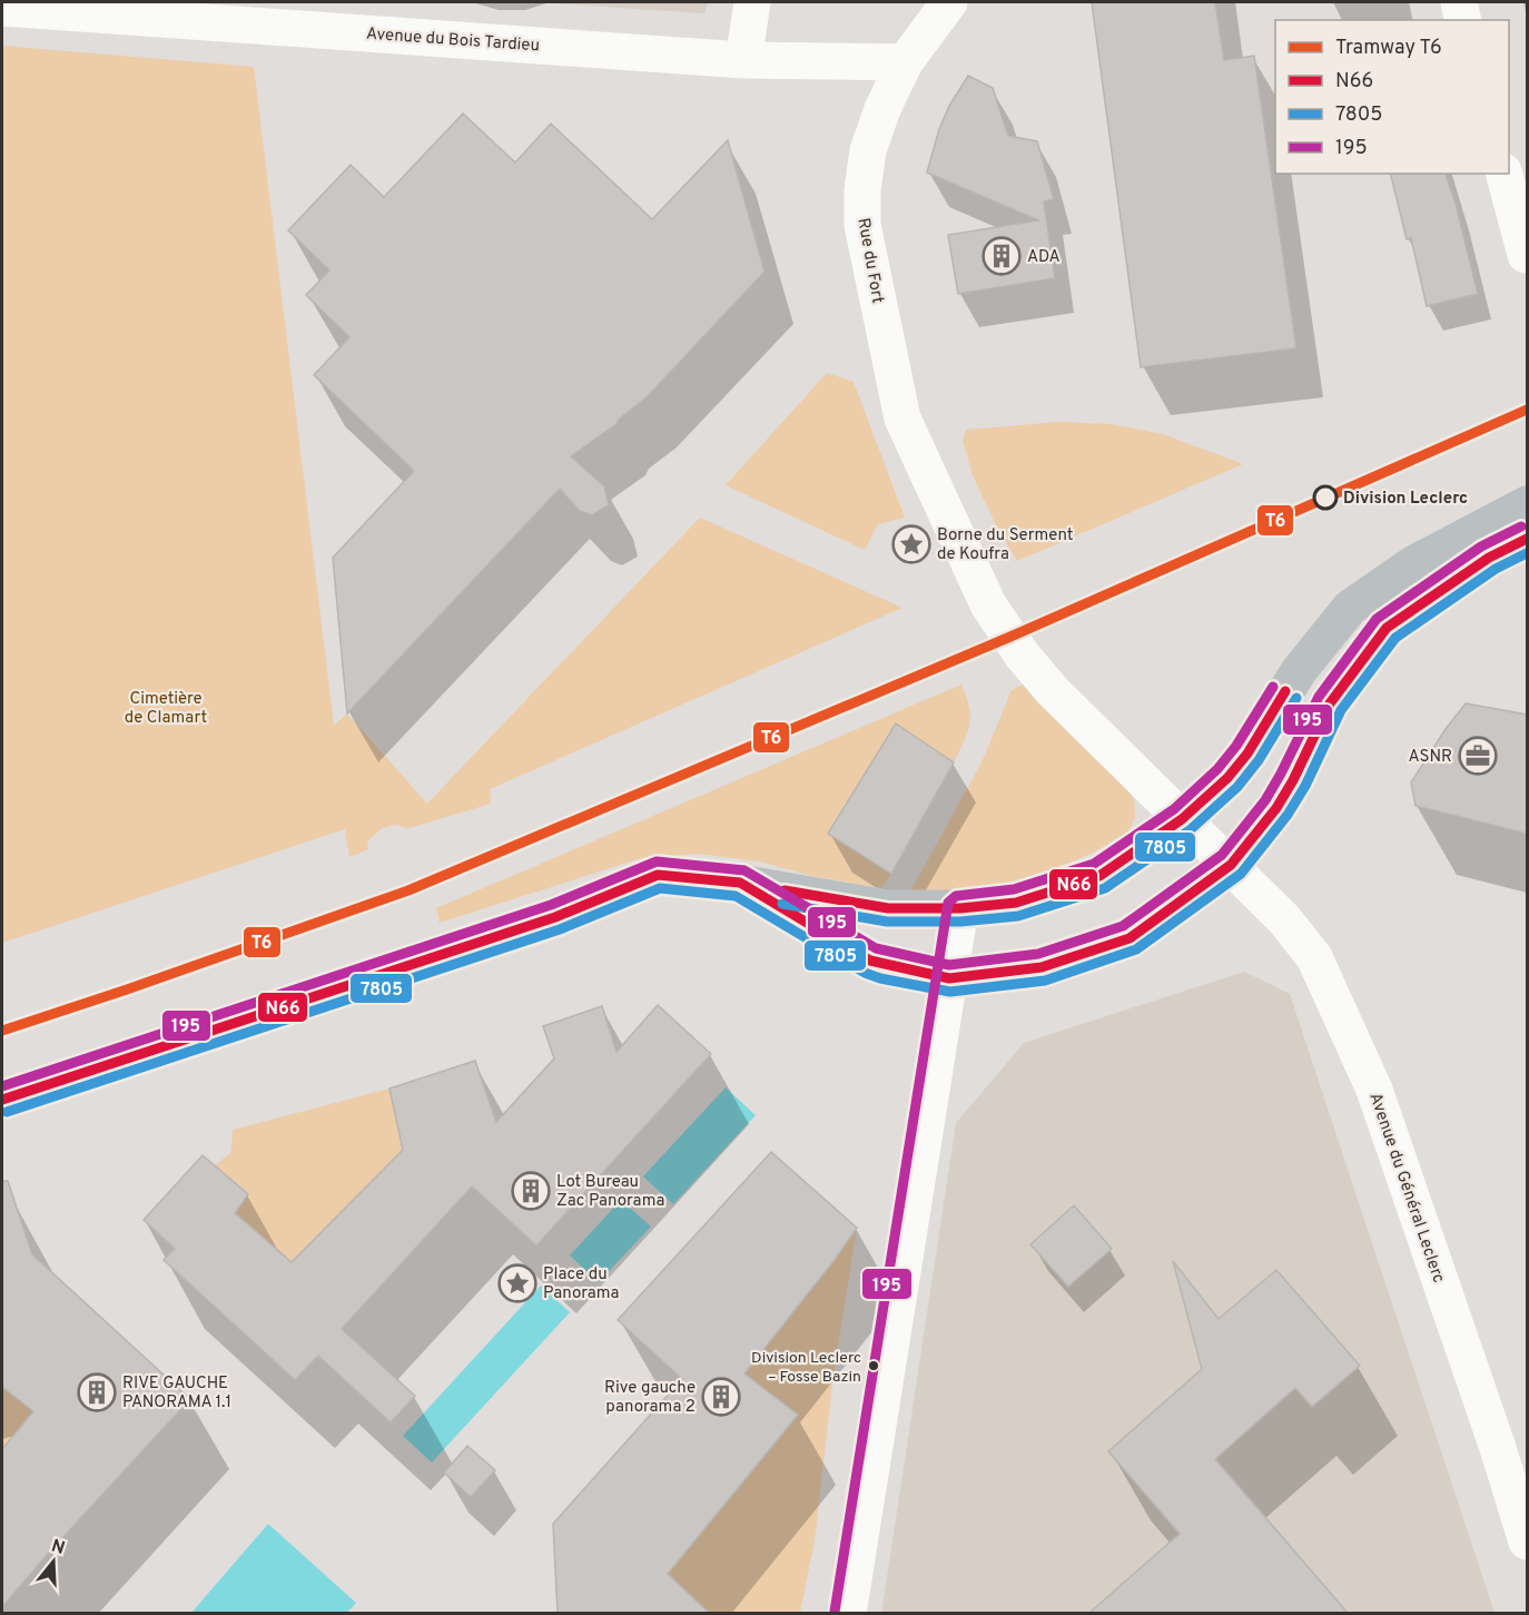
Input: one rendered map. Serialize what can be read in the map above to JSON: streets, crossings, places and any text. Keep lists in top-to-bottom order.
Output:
{
  "streets": {
    "street": ["Avenue du Bois Tardieu", "Rue du Fort", "Avenue du Général Leclerc"]
  },
  "crossings": [
    ["Avenue du Bois Tardieu", "Rue du Fort"],
    ["Rue du Fort", "Avenue du Général Leclerc"]
  ],
  "parks": ["Cimetière de Clamart"],
  "places": {
    "building": [
      "ADA",
      "Lot Bureau Zac Panorama",
      "RIVE GAUCHE PANORAMA 1.1",
      "Rive gauche panorama 2"
    ],
    "other": ["Division Leclerc", "Division Leclerc – Fosse Bazin"],
    "place": ["Borne du Serment de Koufra", "Place du Panorama"],
    "office": ["ASNR"]
  },
  "lines": [
    "tram line T6",
    "transit line 195",
    "transit line N66",
    "transit line 7805"
  ],
  "legend": [
    "Tramway T6",
    "N66",
    "7805",
    "195"
  ],
  "north": "top"
}
